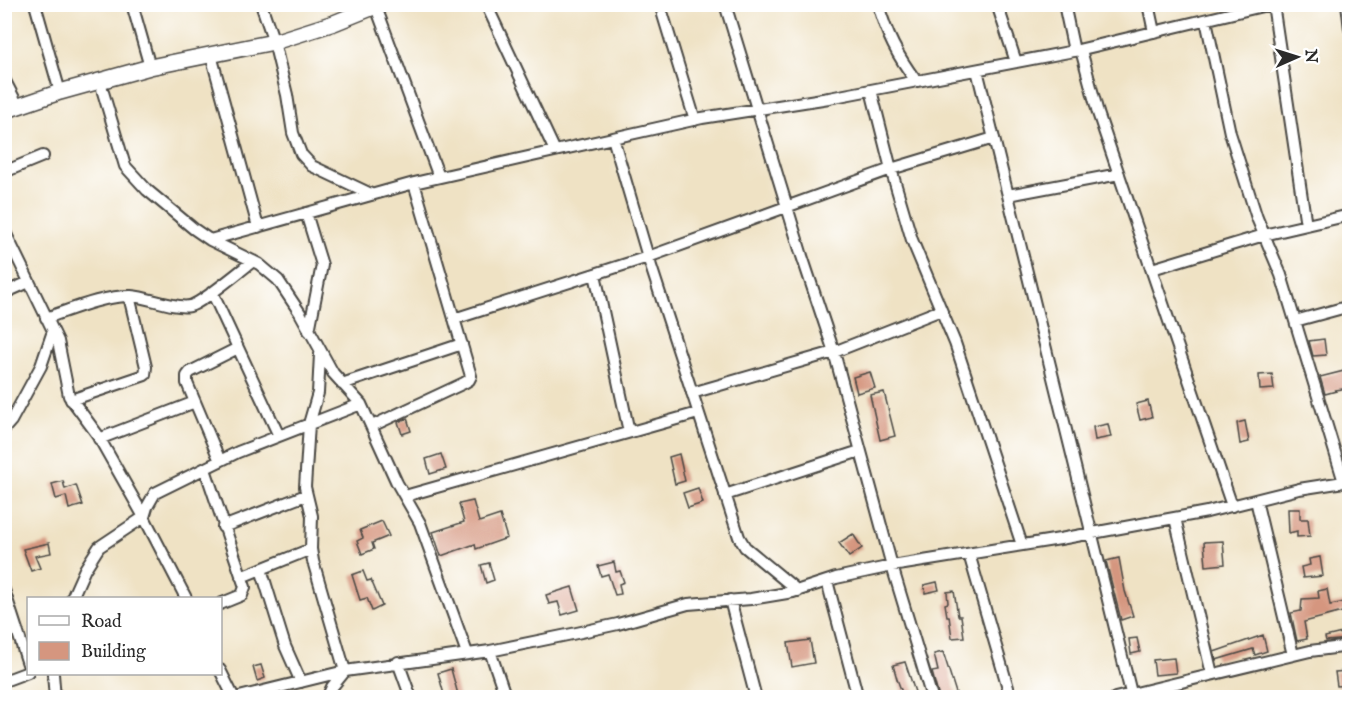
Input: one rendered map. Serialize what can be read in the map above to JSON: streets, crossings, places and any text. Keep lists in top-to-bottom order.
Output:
{
  "legend": ["Road", "Building"],
  "north": "right"
}
